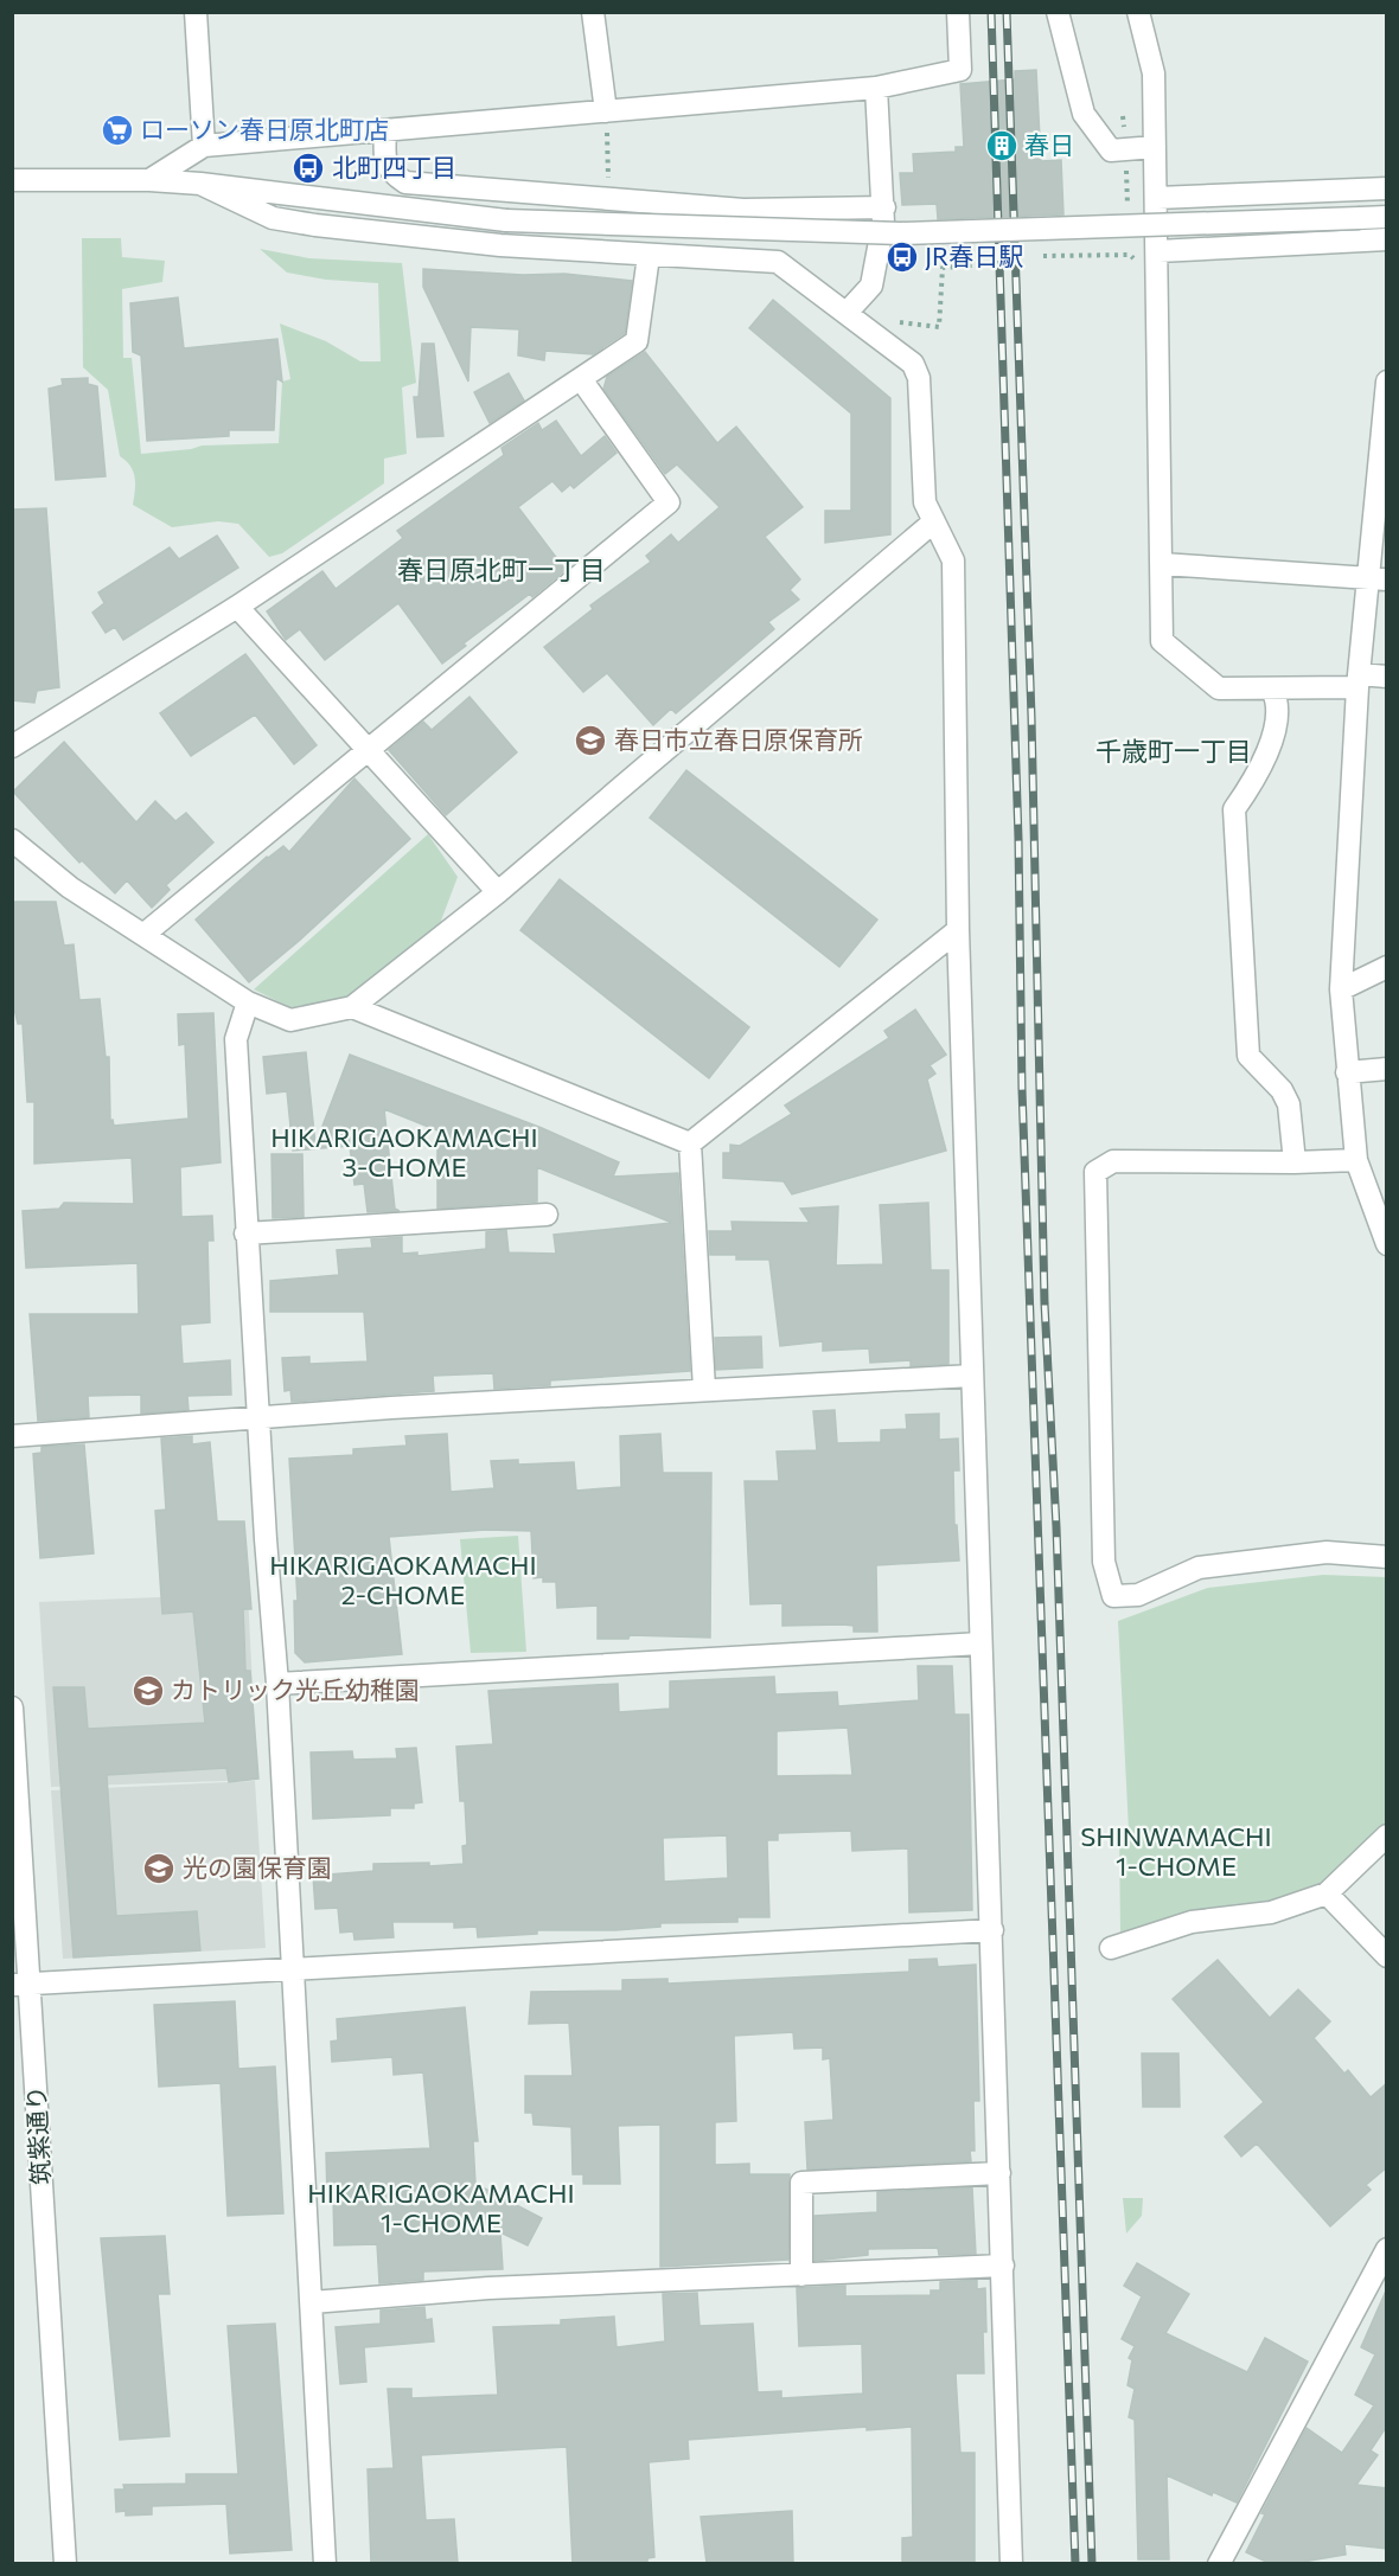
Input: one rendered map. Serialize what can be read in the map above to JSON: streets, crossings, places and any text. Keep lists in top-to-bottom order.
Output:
{
  "streets": {
    "street": ["筑紫通り"]
  },
  "districts": [
    "春日原北町一丁目",
    "千歳町一丁目",
    "HIKARIGAOKAMACHI 3-CHOME",
    "HIKARIGAOKAMACHI 2-CHOME",
    "SHINWAMACHI 1-CHOME",
    "HIKARIGAOKAMACHI 1-CHOME"
  ],
  "places": {
    "supermarket": ["ローソン春日原北町店"],
    "building": ["春日"],
    "bus stop": ["北町四丁目", "JR春日駅"],
    "school or university": ["春日市立春日原保育所", "カトリック光丘幼稚園", "光の園保育園"]
  }
}
